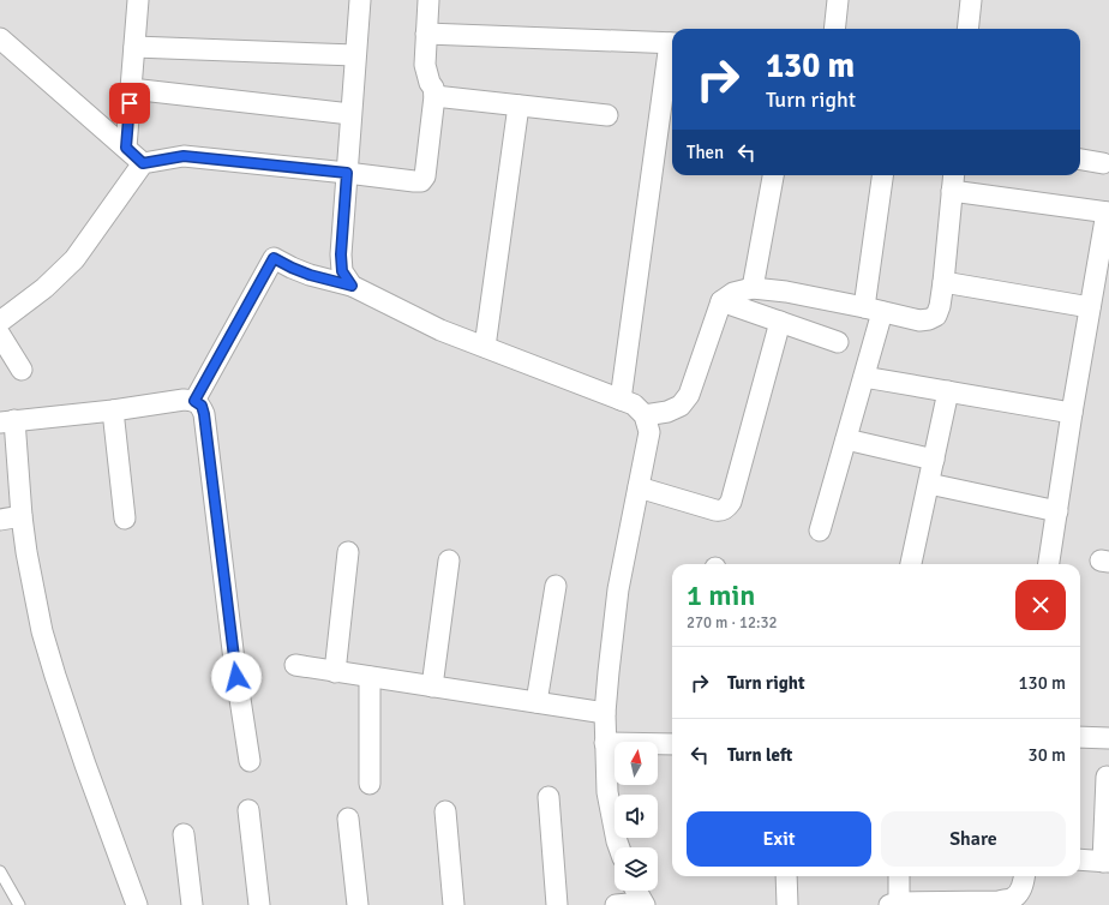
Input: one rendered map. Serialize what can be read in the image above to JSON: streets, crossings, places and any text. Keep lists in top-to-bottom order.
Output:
{
  "north": "top",
  "page": {
    "turn": ["130 m", "Turn right"],
    "then": "Then",
    "heading": ["1 min", "270 m · 12:32"],
    "list": [
      {
        "name": "Turn right",
        "value": "130 m"
      },
      {
        "name": "Turn left",
        "value": "30 m"
      }
    ],
    "buttons": ["Exit", "Share"]
  }
}
